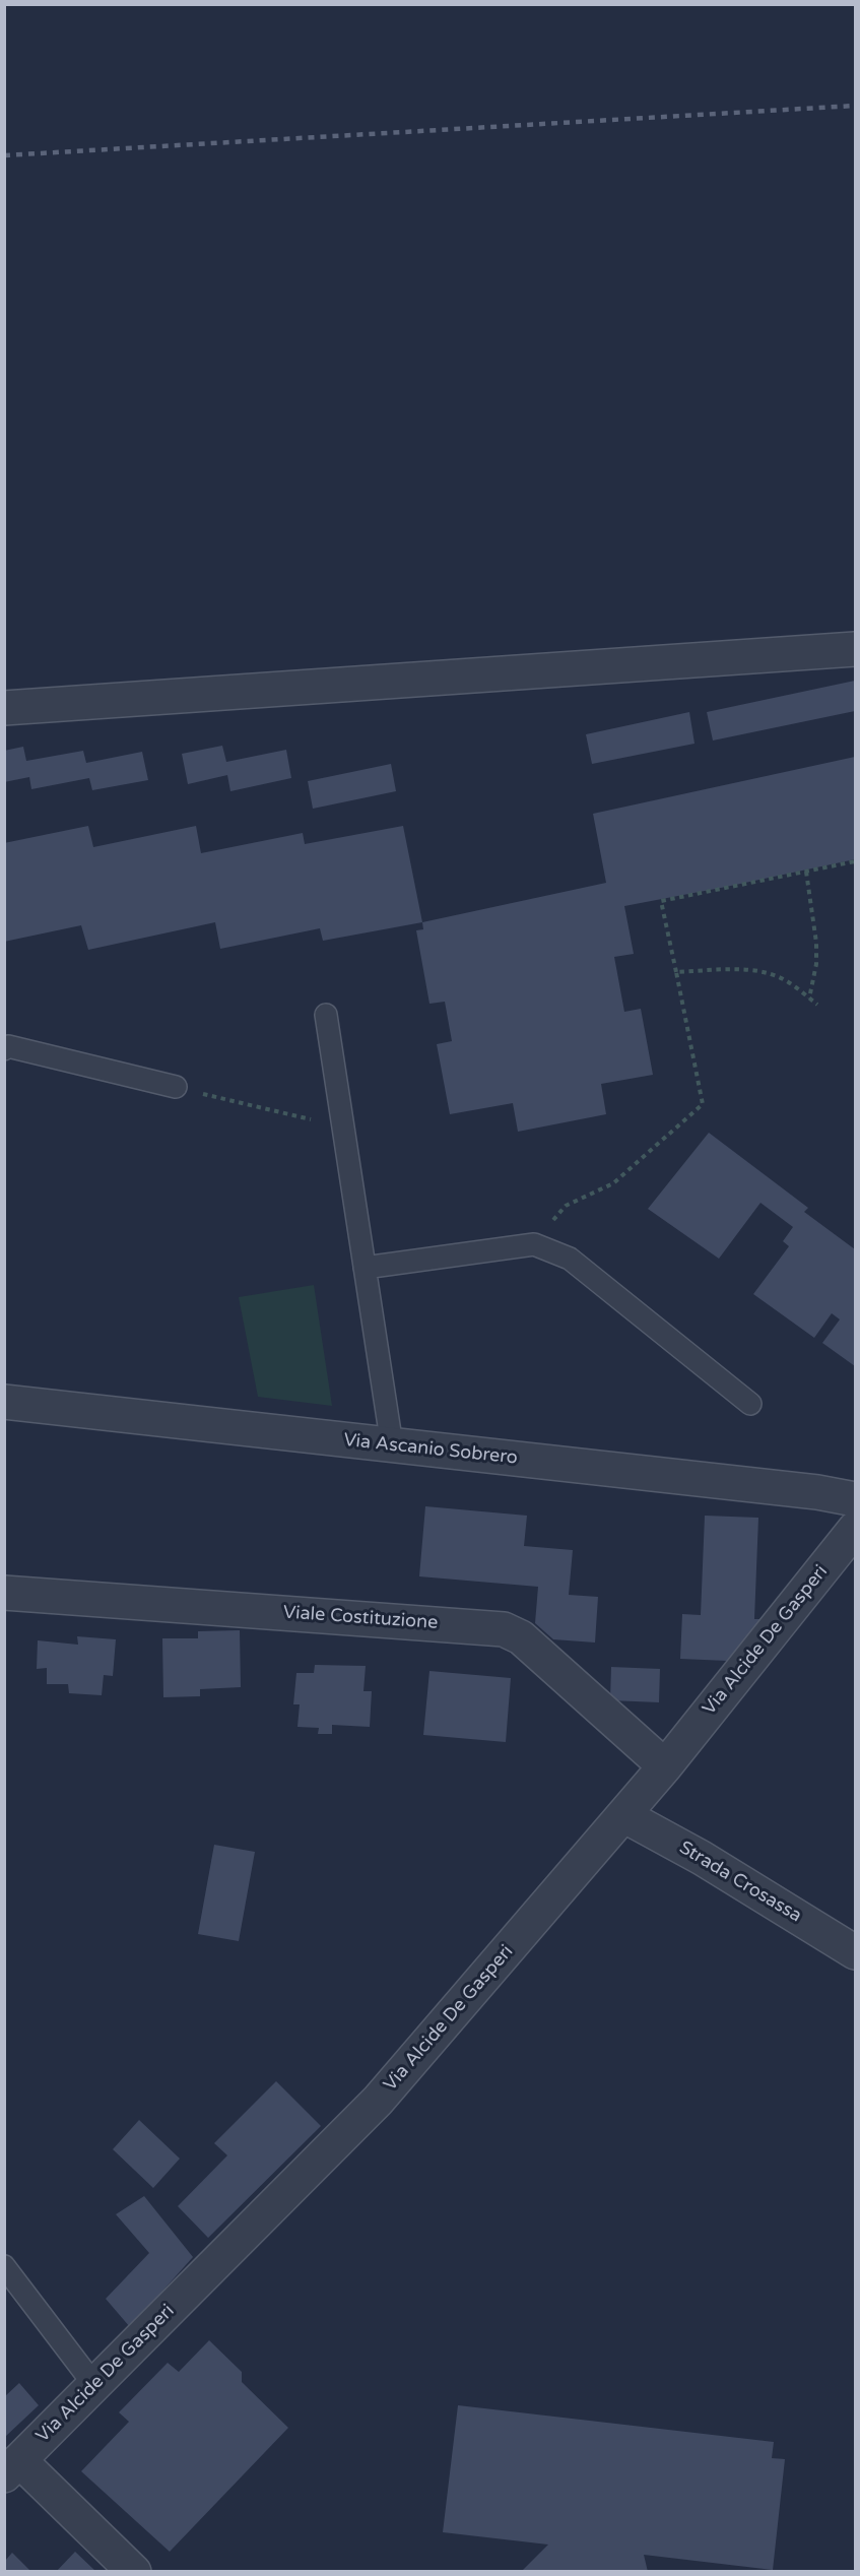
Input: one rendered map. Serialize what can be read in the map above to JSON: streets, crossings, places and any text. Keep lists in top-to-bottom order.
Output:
{
  "streets": {
    "street": [
      "Via Ascanio Sobrero",
      "Viale Costituzione",
      "Via Alcide De Gasperi",
      "Strada Crosassa"
    ]
  },
  "crossings": [
    ["Viale Costituzione", "Via Alcide De Gasperi"],
    ["Via Alcide De Gasperi", "Strada Crosassa"]
  ]
}
